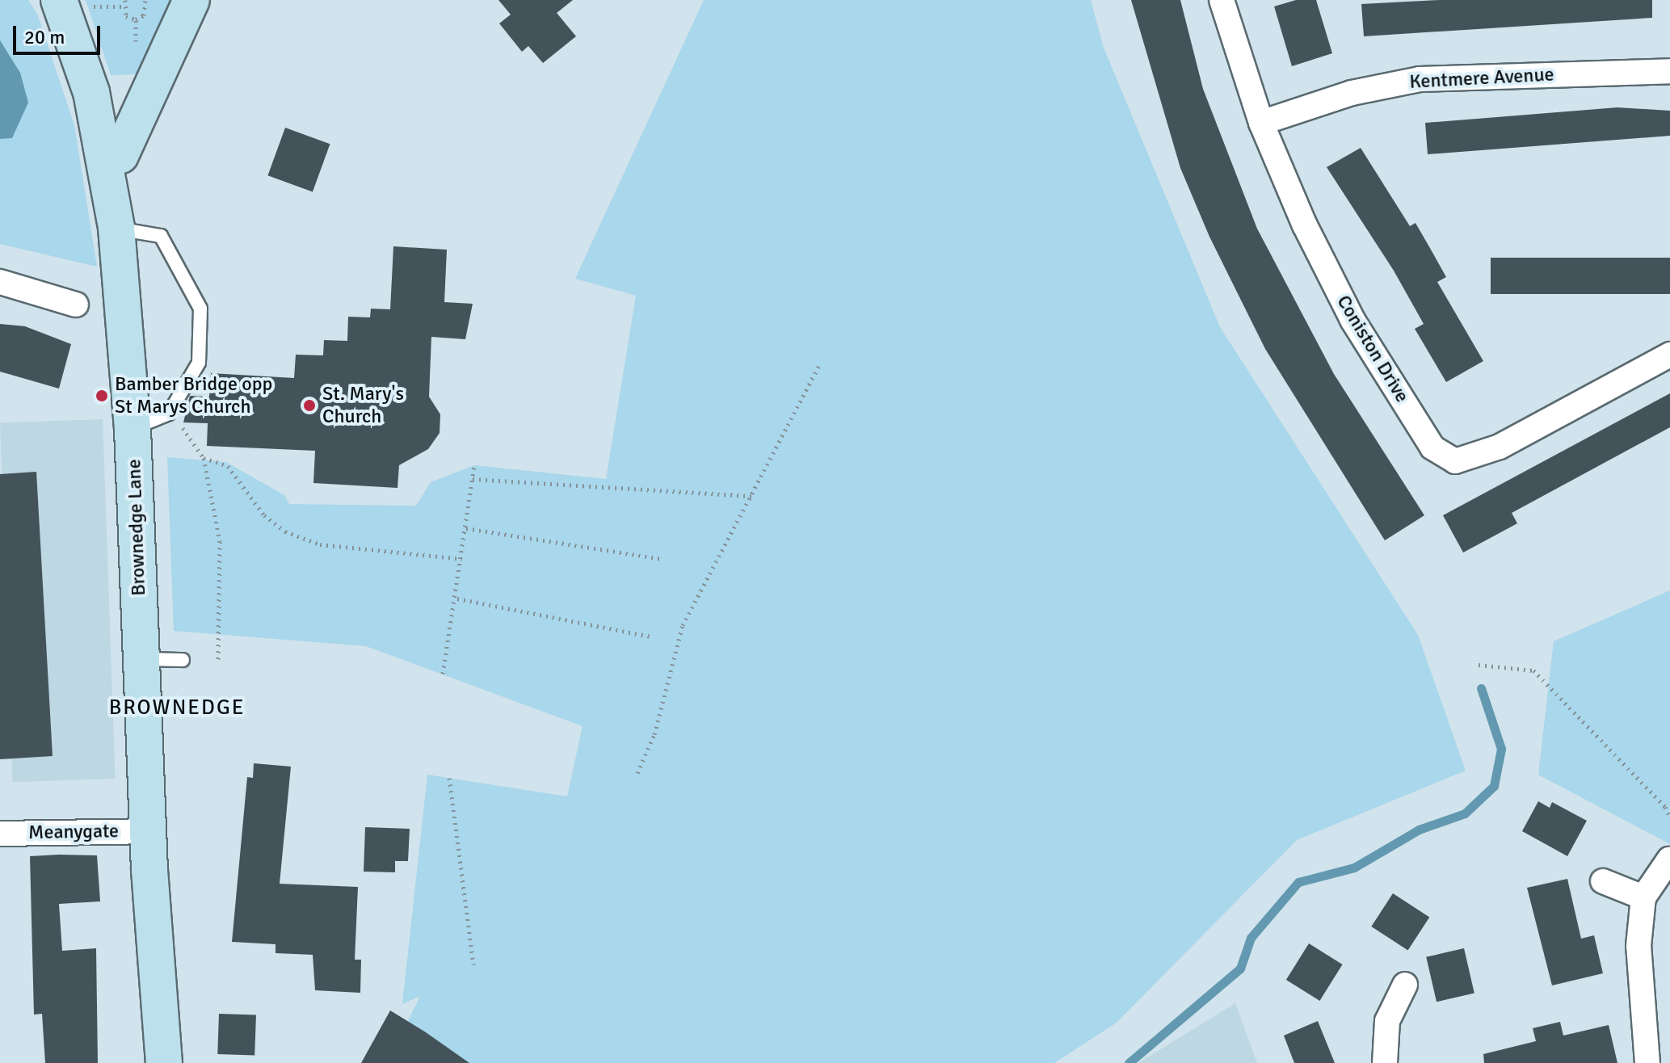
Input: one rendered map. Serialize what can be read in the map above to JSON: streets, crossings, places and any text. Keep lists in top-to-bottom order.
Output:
{
  "streets": {
    "main road": ["Brownedge Lane"],
    "street": ["Kentmere Avenue", "Coniston Drive", "Meanygate"]
  },
  "crossings": [
    ["Kentmere Avenue", "Coniston Drive"],
    ["Brownedge Lane", "Meanygate"]
  ],
  "districts": ["BROWNEDGE"],
  "places": ["Bamber Bridge opp St Marys Church", "St. Mary's Church"],
  "scale_bar": "20 m"
}
